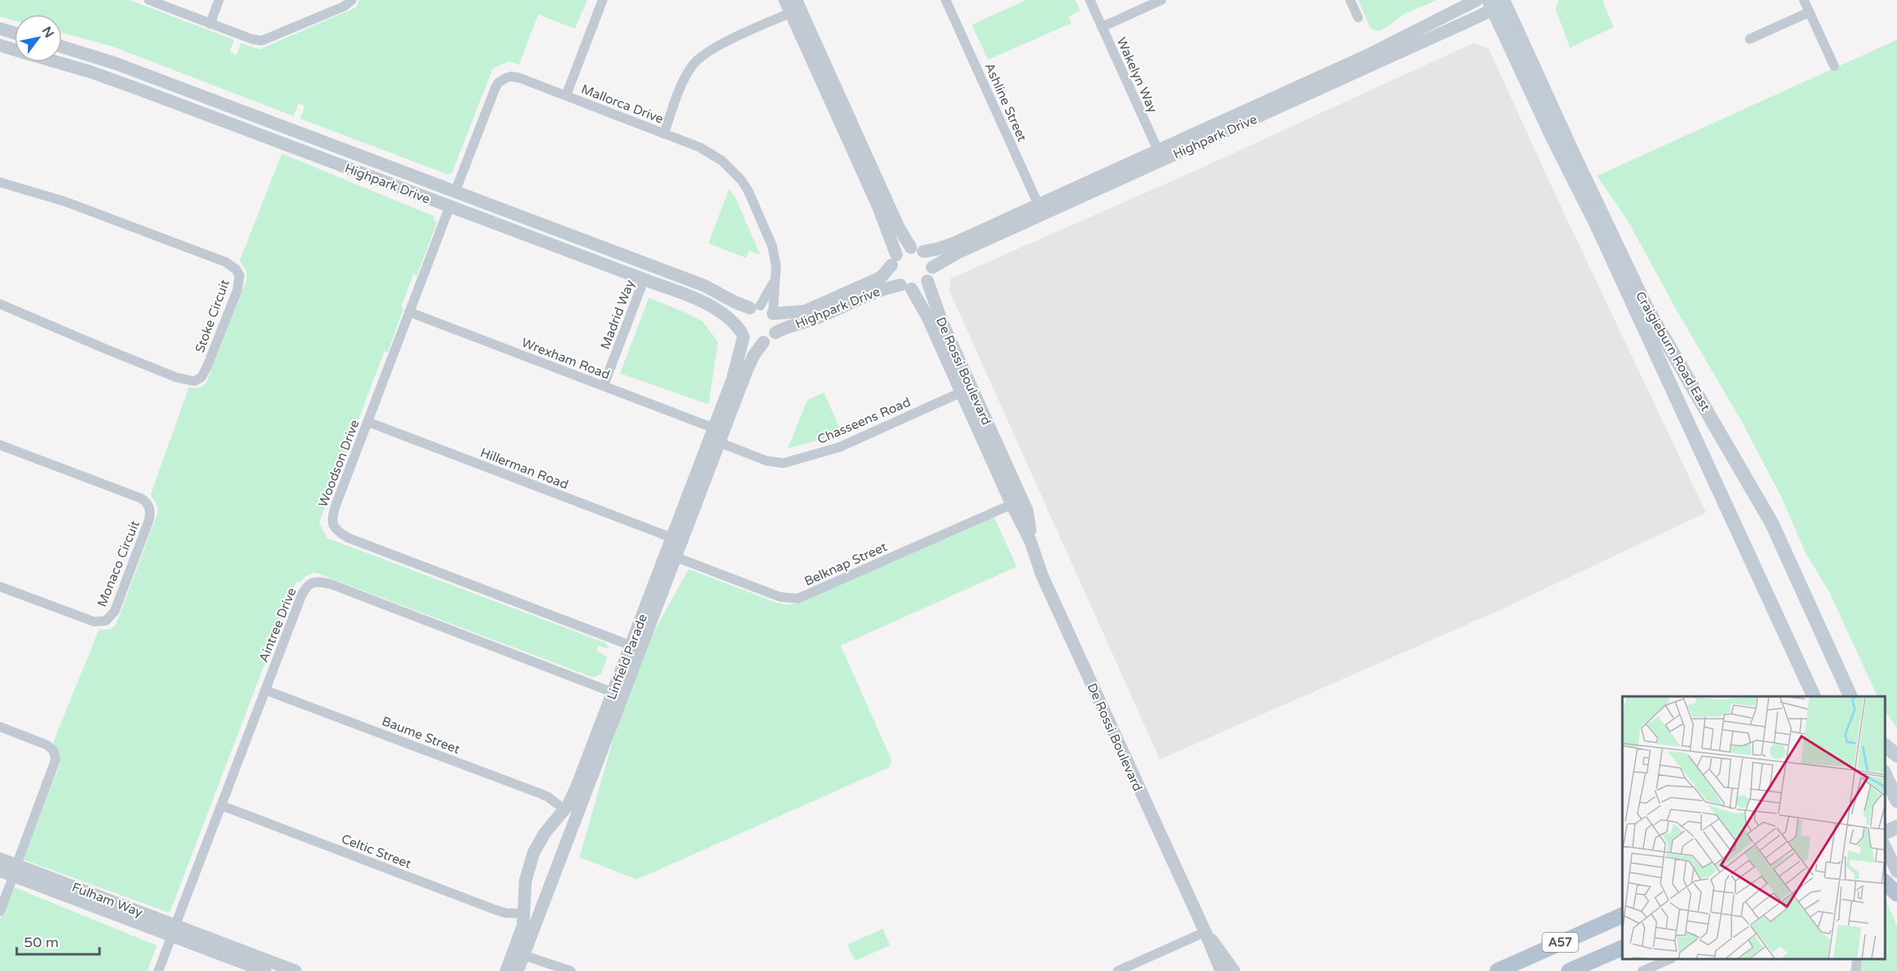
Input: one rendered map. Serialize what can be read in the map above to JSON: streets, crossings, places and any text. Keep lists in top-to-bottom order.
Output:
{
  "streets": {
    "main road": ["Craigieburn Road East", "A57"],
    "street": [
      "Wakelyn Way",
      "Ashline Street",
      "Mallorca Drive",
      "Highpark Drive",
      "Madrid Way",
      "Stoke Circuit",
      "Wrexham Road",
      "De Rossi Boulevard",
      "Chasseens Road",
      "Woodson Drive",
      "Hillerman Road",
      "Monaco Circuit",
      "Belknap Street",
      "Aintree Drive",
      "Linfield Parade",
      "Baume Street",
      "Celtic Street",
      "Fulham Way"
    ]
  },
  "crossings": [
    ["Wakelyn Way", "Highpark Drive"],
    ["Ashline Street", "Highpark Drive"],
    ["Mallorca Drive", "Highpark Drive"],
    ["Mallorca Drive", "Linfield Parade"],
    ["Highpark Drive", "Madrid Way"],
    ["Highpark Drive", "Craigieburn Road East"],
    ["Highpark Drive", "De Rossi Boulevard"],
    ["Highpark Drive", "Woodson Drive"],
    ["Highpark Drive", "Linfield Parade"],
    ["Madrid Way", "Wrexham Road"],
    ["Wrexham Road", "Woodson Drive"],
    ["Wrexham Road", "Linfield Parade"],
    ["De Rossi Boulevard", "Chasseens Road"],
    ["De Rossi Boulevard", "Belknap Street"],
    ["Chasseens Road", "Linfield Parade"],
    ["Woodson Drive", "Hillerman Road"],
    ["Woodson Drive", "Linfield Parade"],
    ["Hillerman Road", "Linfield Parade"],
    ["Belknap Street", "Linfield Parade"],
    ["Aintree Drive", "Linfield Parade"],
    ["Aintree Drive", "Baume Street"],
    ["Aintree Drive", "Celtic Street"],
    ["Aintree Drive", "Fulham Way"],
    ["Linfield Parade", "Baume Street"],
    ["Linfield Parade", "Celtic Street"]
  ],
  "scale_bar": "50 m",
  "north": "top right"
}
